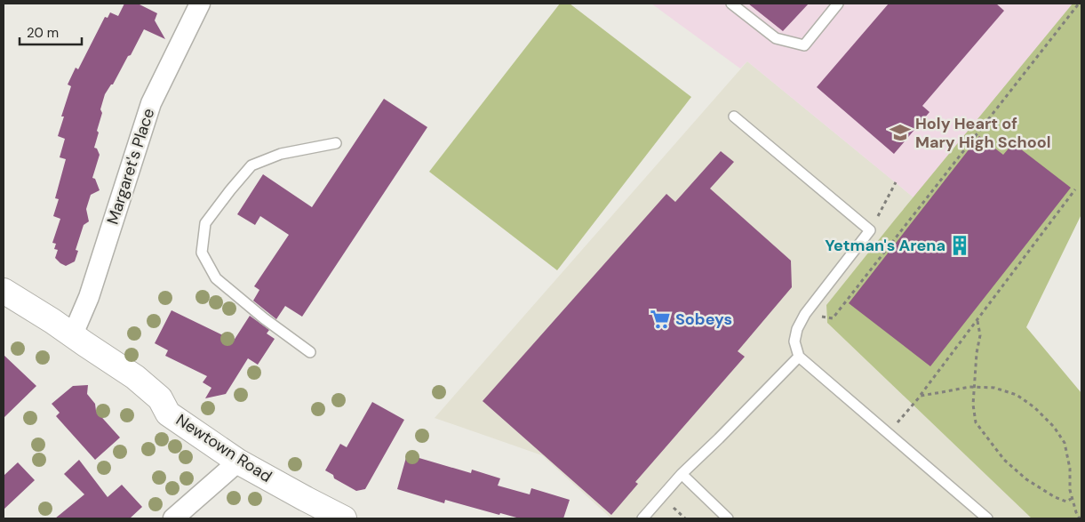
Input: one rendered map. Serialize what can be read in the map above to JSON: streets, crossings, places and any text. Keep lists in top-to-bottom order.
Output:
{
  "streets": {
    "street": ["Margaret's Place", "Newtown Road"]
  },
  "crossings": [
    ["Margaret's Place", "Newtown Road"]
  ],
  "places": {
    "school or university": ["Holy Heart of Mary High School"],
    "building": ["Yetman's Arena"],
    "supermarket": ["Sobeys"]
  },
  "scale_bar": "20 m"
}
